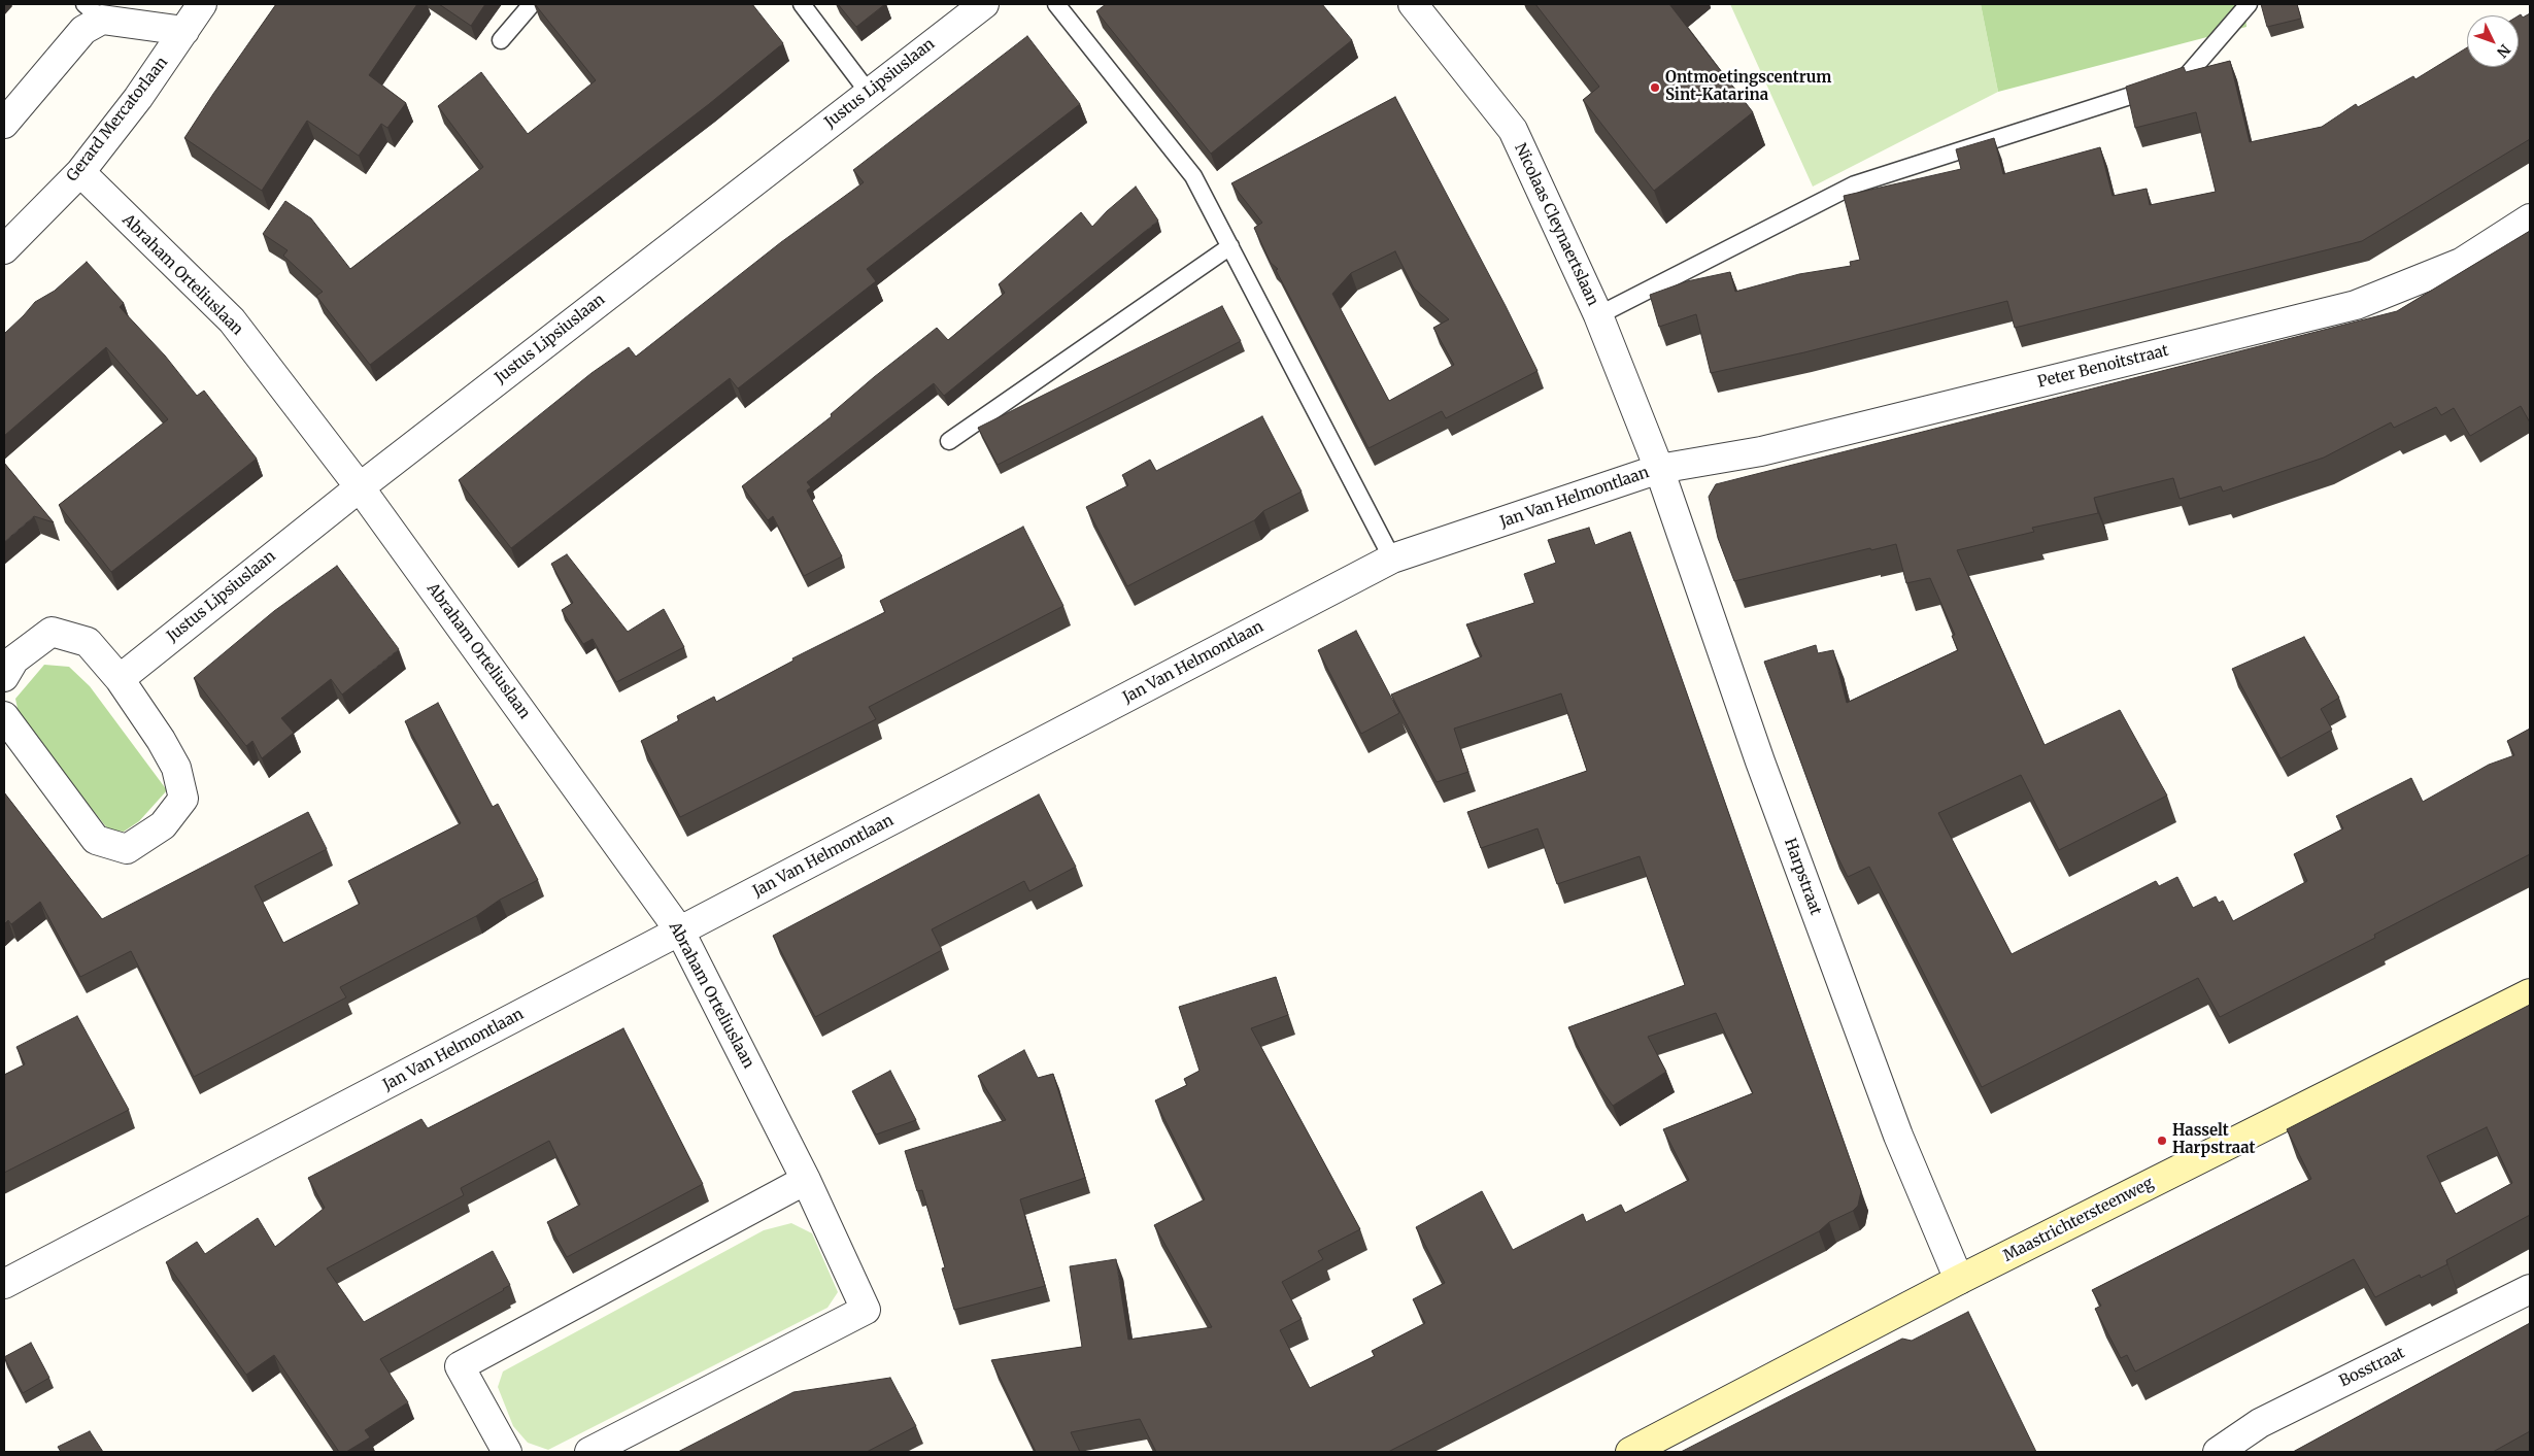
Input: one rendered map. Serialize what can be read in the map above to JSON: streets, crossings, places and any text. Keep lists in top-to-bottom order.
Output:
{
  "streets": {
    "main road": ["Maastrichtersteenweg"],
    "street": [
      "Justus Lipsiuslaan",
      "Gerard Mercatorlaan",
      "Nicolaas Cleynaertslaan",
      "Abraham Orteliuslaan",
      "Peter Benoitstraat",
      "Jan Van Helmontlaan",
      "Harpstraat",
      "Bosstraat"
    ]
  },
  "crossings": [
    ["Justus Lipsiuslaan", "Abraham Orteliuslaan"],
    ["Gerard Mercatorlaan", "Abraham Orteliuslaan"],
    ["Nicolaas Cleynaertslaan", "Peter Benoitstraat"],
    ["Nicolaas Cleynaertslaan", "Jan Van Helmontlaan"],
    ["Nicolaas Cleynaertslaan", "Harpstraat"],
    ["Abraham Orteliuslaan", "Jan Van Helmontlaan"],
    ["Peter Benoitstraat", "Jan Van Helmontlaan"],
    ["Peter Benoitstraat", "Harpstraat"],
    ["Jan Van Helmontlaan", "Harpstraat"],
    ["Harpstraat", "Maastrichtersteenweg"]
  ],
  "places": ["Ontmoetingscentrum Sint-Katarina", "Hasselt Harpstraat"],
  "north": "bottom right"
}
